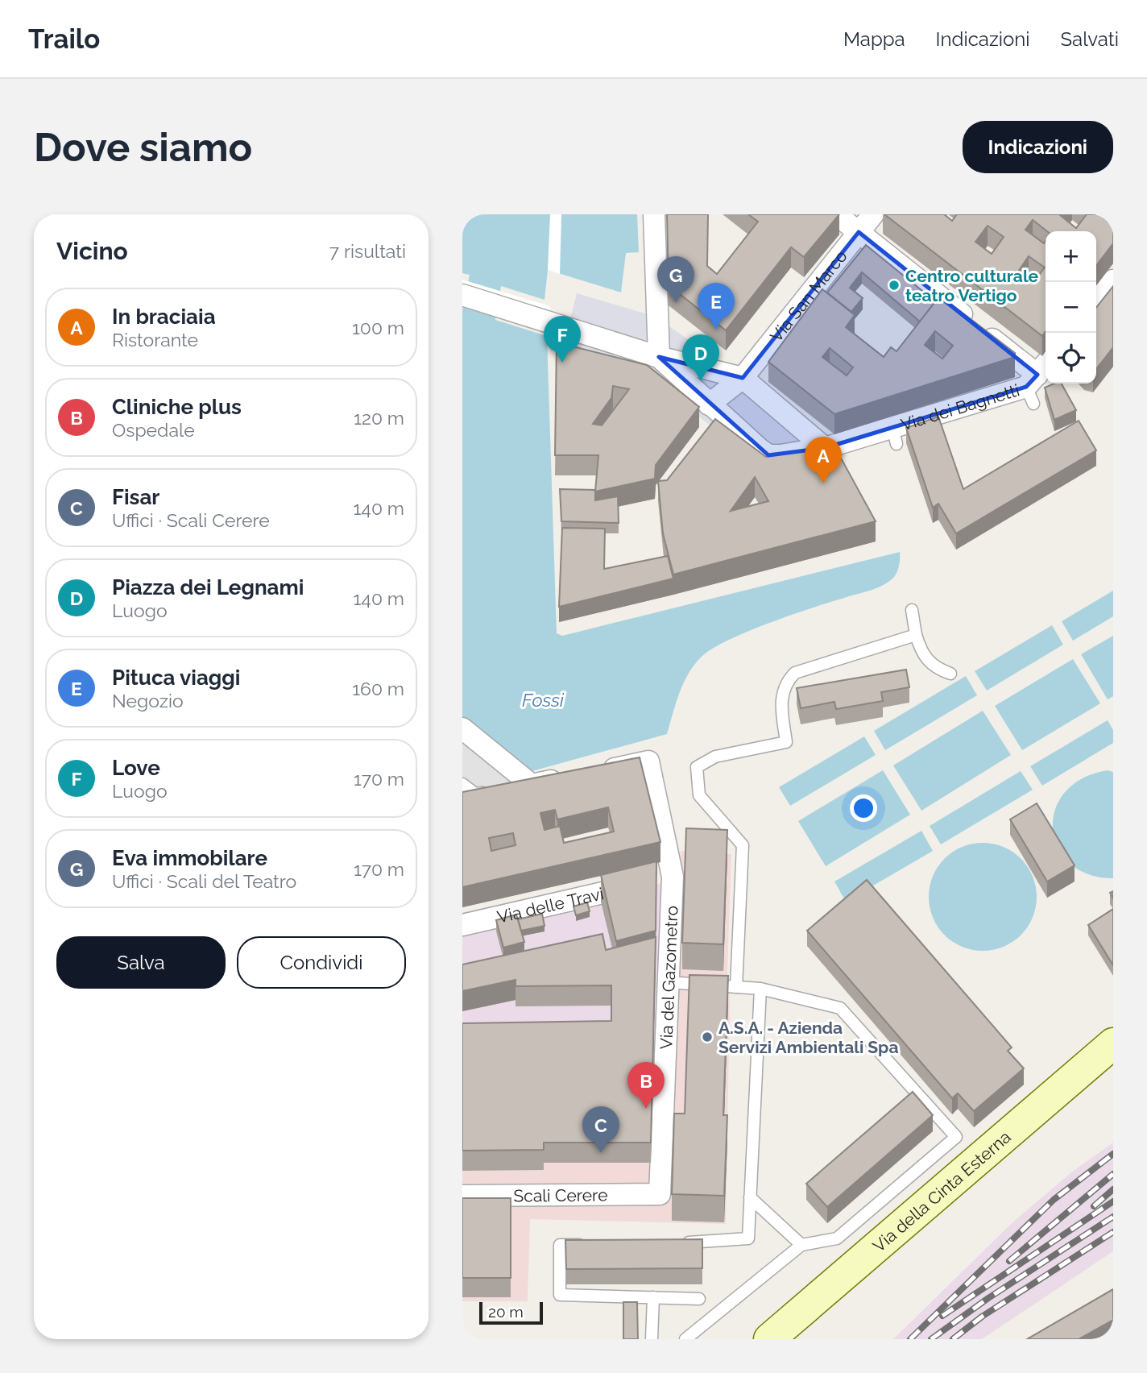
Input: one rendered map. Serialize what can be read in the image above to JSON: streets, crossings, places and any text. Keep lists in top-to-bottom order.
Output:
{
  "streets": {
    "main road": ["Via della Cinta Esterna"],
    "street": [
      "Via San Marco",
      "Via dei Bagnetti",
      "Via delle Travi",
      "Via del Gazometro",
      "Scali Cerere"
    ]
  },
  "crossings": [
    ["Via San Marco", "Via dei Bagnetti"],
    ["Via delle Travi", "Via del Gazometro"],
    ["Via del Gazometro", "Scali Cerere"]
  ],
  "water": ["Fossi"],
  "places": ["Centro culturale teatro Vertigo", "A.S.A. - Azienda Servizi Ambientali Spa"],
  "scale_bar": "20 m",
  "page": {
    "header": "Trailo",
    "nav": ["Mappa", "Indicazioni", "Salvati"],
    "buttons": [
      "Indicazioni",
      ["Salva", "Condividi"]
    ],
    "title": "Dove siamo",
    "heading": ["Vicino", "7 risultati"],
    "map_buttons": ["+", "−"],
    "pins": [
      "G",
      "E",
      "F",
      "D",
      "A",
      "B",
      "C"
    ],
    "list": [
      {
        "mark": "A",
        "name": "In braciaia",
        "note": "Ristorante",
        "value": "100 m"
      },
      {
        "mark": "B",
        "name": "Cliniche plus",
        "note": "Ospedale",
        "value": "120 m"
      },
      {
        "mark": "C",
        "name": "Fisar",
        "note": "Uffici · Scali Cerere",
        "value": "140 m"
      },
      {
        "mark": "D",
        "name": "Piazza dei Legnami",
        "note": "Luogo",
        "value": "140 m"
      },
      {
        "mark": "E",
        "name": "Pituca viaggi",
        "note": "Negozio",
        "value": "160 m"
      },
      {
        "mark": "F",
        "name": "Love",
        "note": "Luogo",
        "value": "170 m"
      },
      {
        "mark": "G",
        "name": "Eva immobilare",
        "note": "Uffici · Scali del Teatro",
        "value": "170 m"
      }
    ],
    "scale": "20 m"
  }
}
